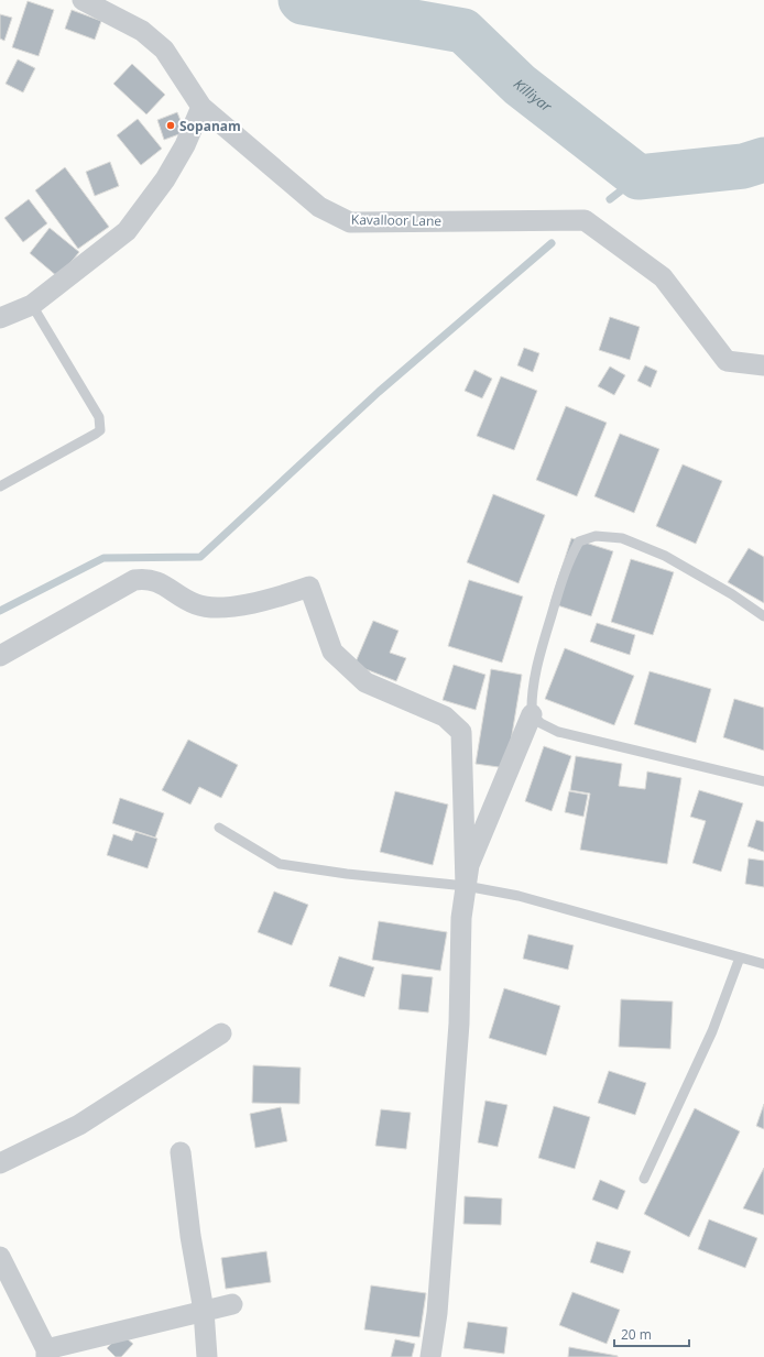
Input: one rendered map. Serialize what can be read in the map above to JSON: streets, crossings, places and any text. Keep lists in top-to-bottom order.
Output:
{
  "streets": {
    "street": ["Kavalloor Lane"]
  },
  "water": ["Killiyar"],
  "places": ["Sopanam"],
  "scale_bar": "20 m"
}
